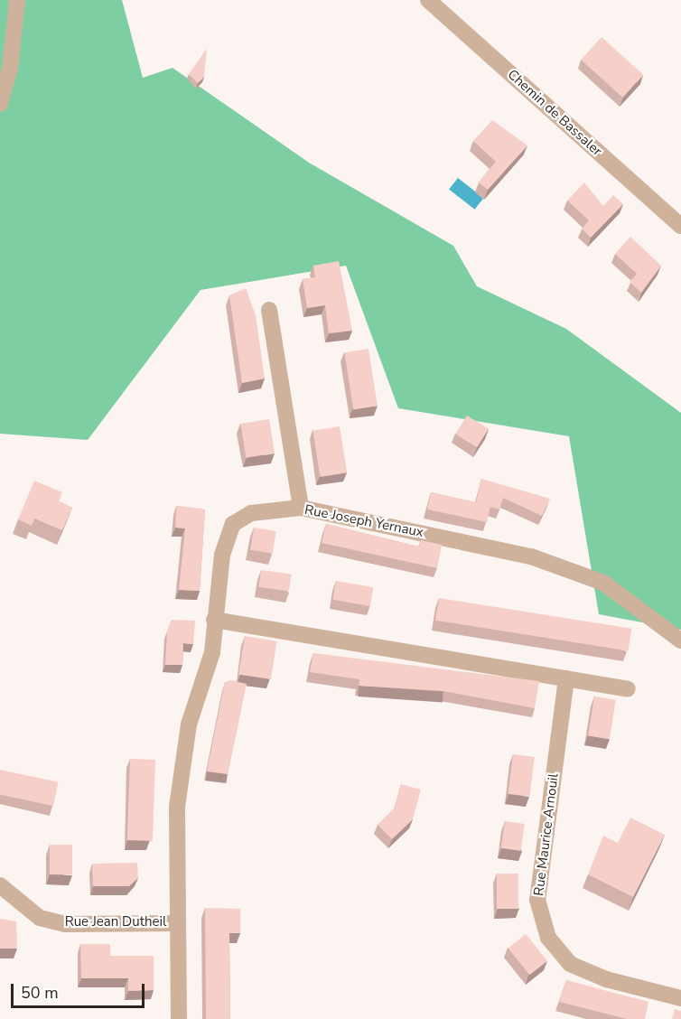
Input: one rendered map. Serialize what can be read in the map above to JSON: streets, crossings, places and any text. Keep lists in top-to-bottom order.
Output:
{
  "streets": {
    "street": [
      "Chemin de Bassaler",
      "Rue Joseph Yernaux",
      "Rue Maurice Arnouil",
      "Rue Jean Dutheil"
    ]
  },
  "crossings": [
    ["Rue Joseph Yernaux", "Rue Jean Dutheil"]
  ],
  "scale_bar": "50 m"
}
